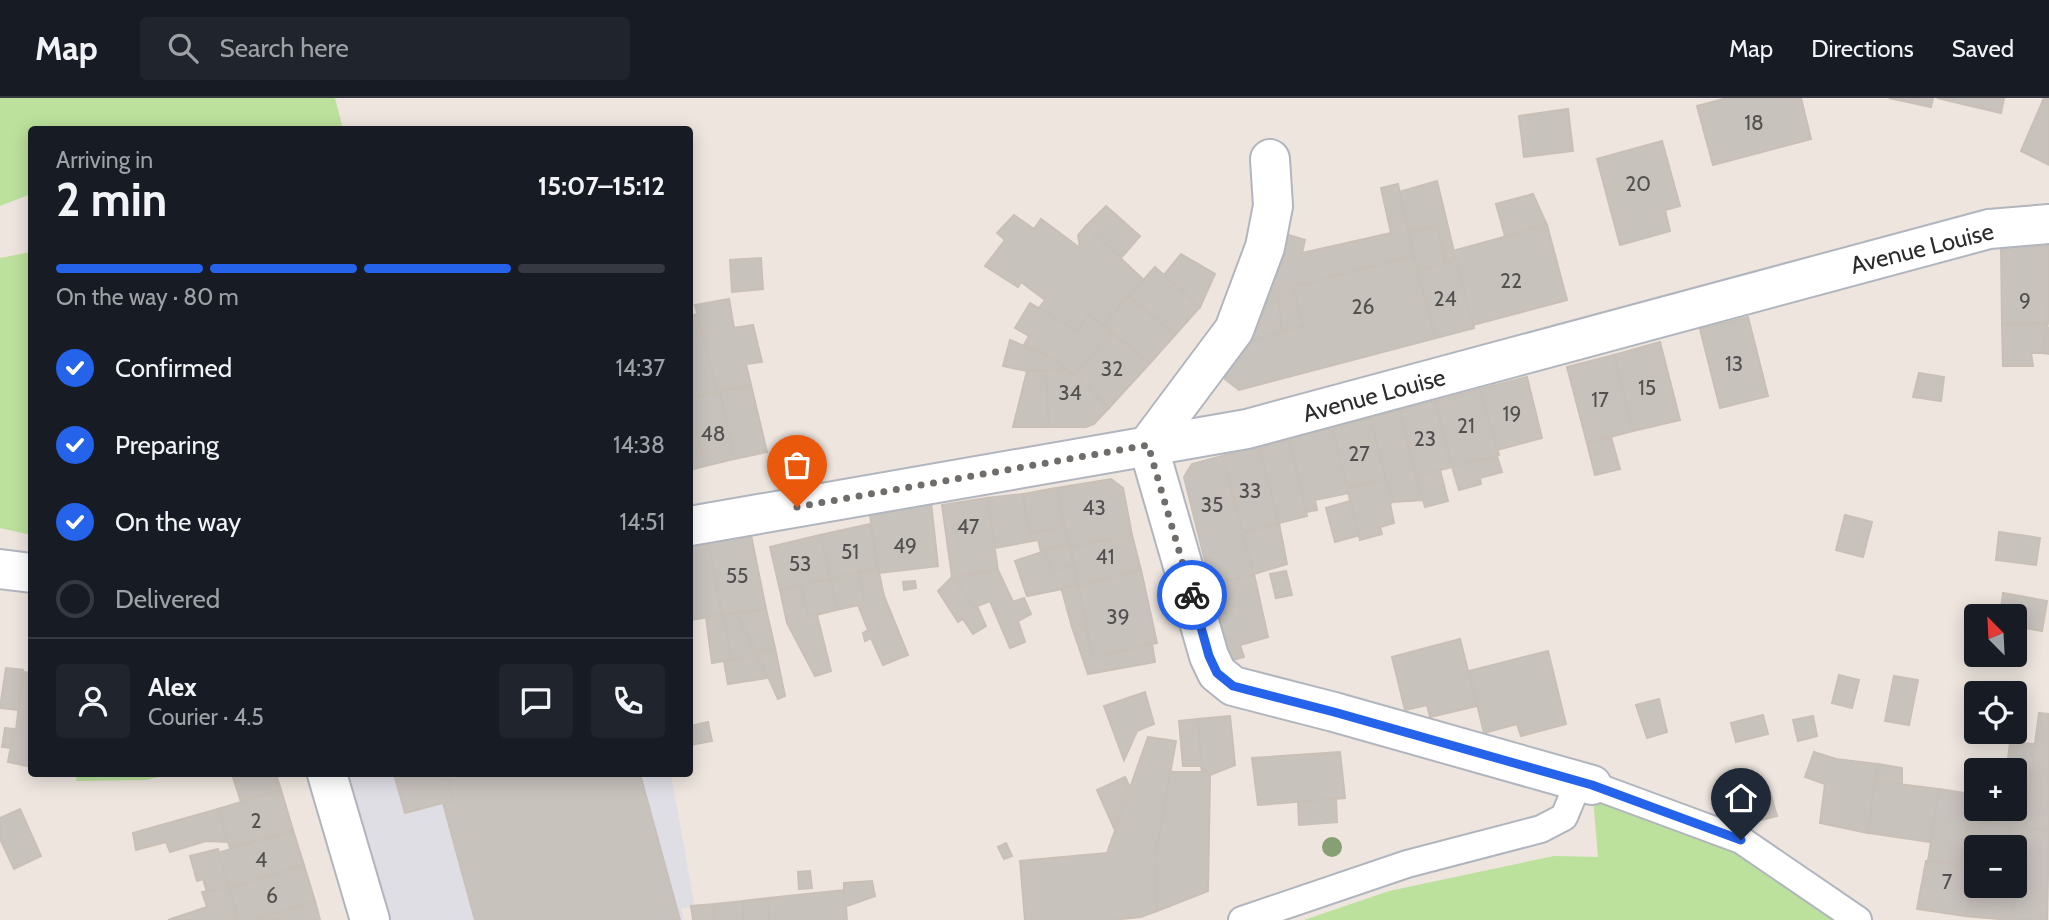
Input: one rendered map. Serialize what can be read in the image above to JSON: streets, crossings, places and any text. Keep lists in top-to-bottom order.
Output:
{
  "streets": {
    "street": ["Avenue Louise"]
  },
  "house_numbers": [
    "18",
    "20",
    "22",
    "24",
    "9",
    "26",
    "13",
    "32",
    "15",
    "34",
    "17",
    "19",
    "21",
    "48",
    "23",
    "27",
    "33",
    "35",
    "43",
    "47",
    "49",
    "51",
    "41",
    "53",
    "55",
    "39",
    "2",
    "4",
    "7",
    "6"
  ],
  "north": "top left",
  "page": {
    "header": "Map",
    "search": "Search here",
    "nav": ["Map", "Directions", "Saved"],
    "heading": ["2 min", "Arriving in", "15:07–15:12"],
    "panel": ["Alex", "Courier · 4.5"],
    "bar": "On the way · 80 m",
    "list": [
      ["Confirmed", "14:37"],
      ["Preparing", "14:38"],
      ["On the way", "14:51"],
      "Delivered"
    ],
    "map_buttons": ["+", "−"]
  }
}
